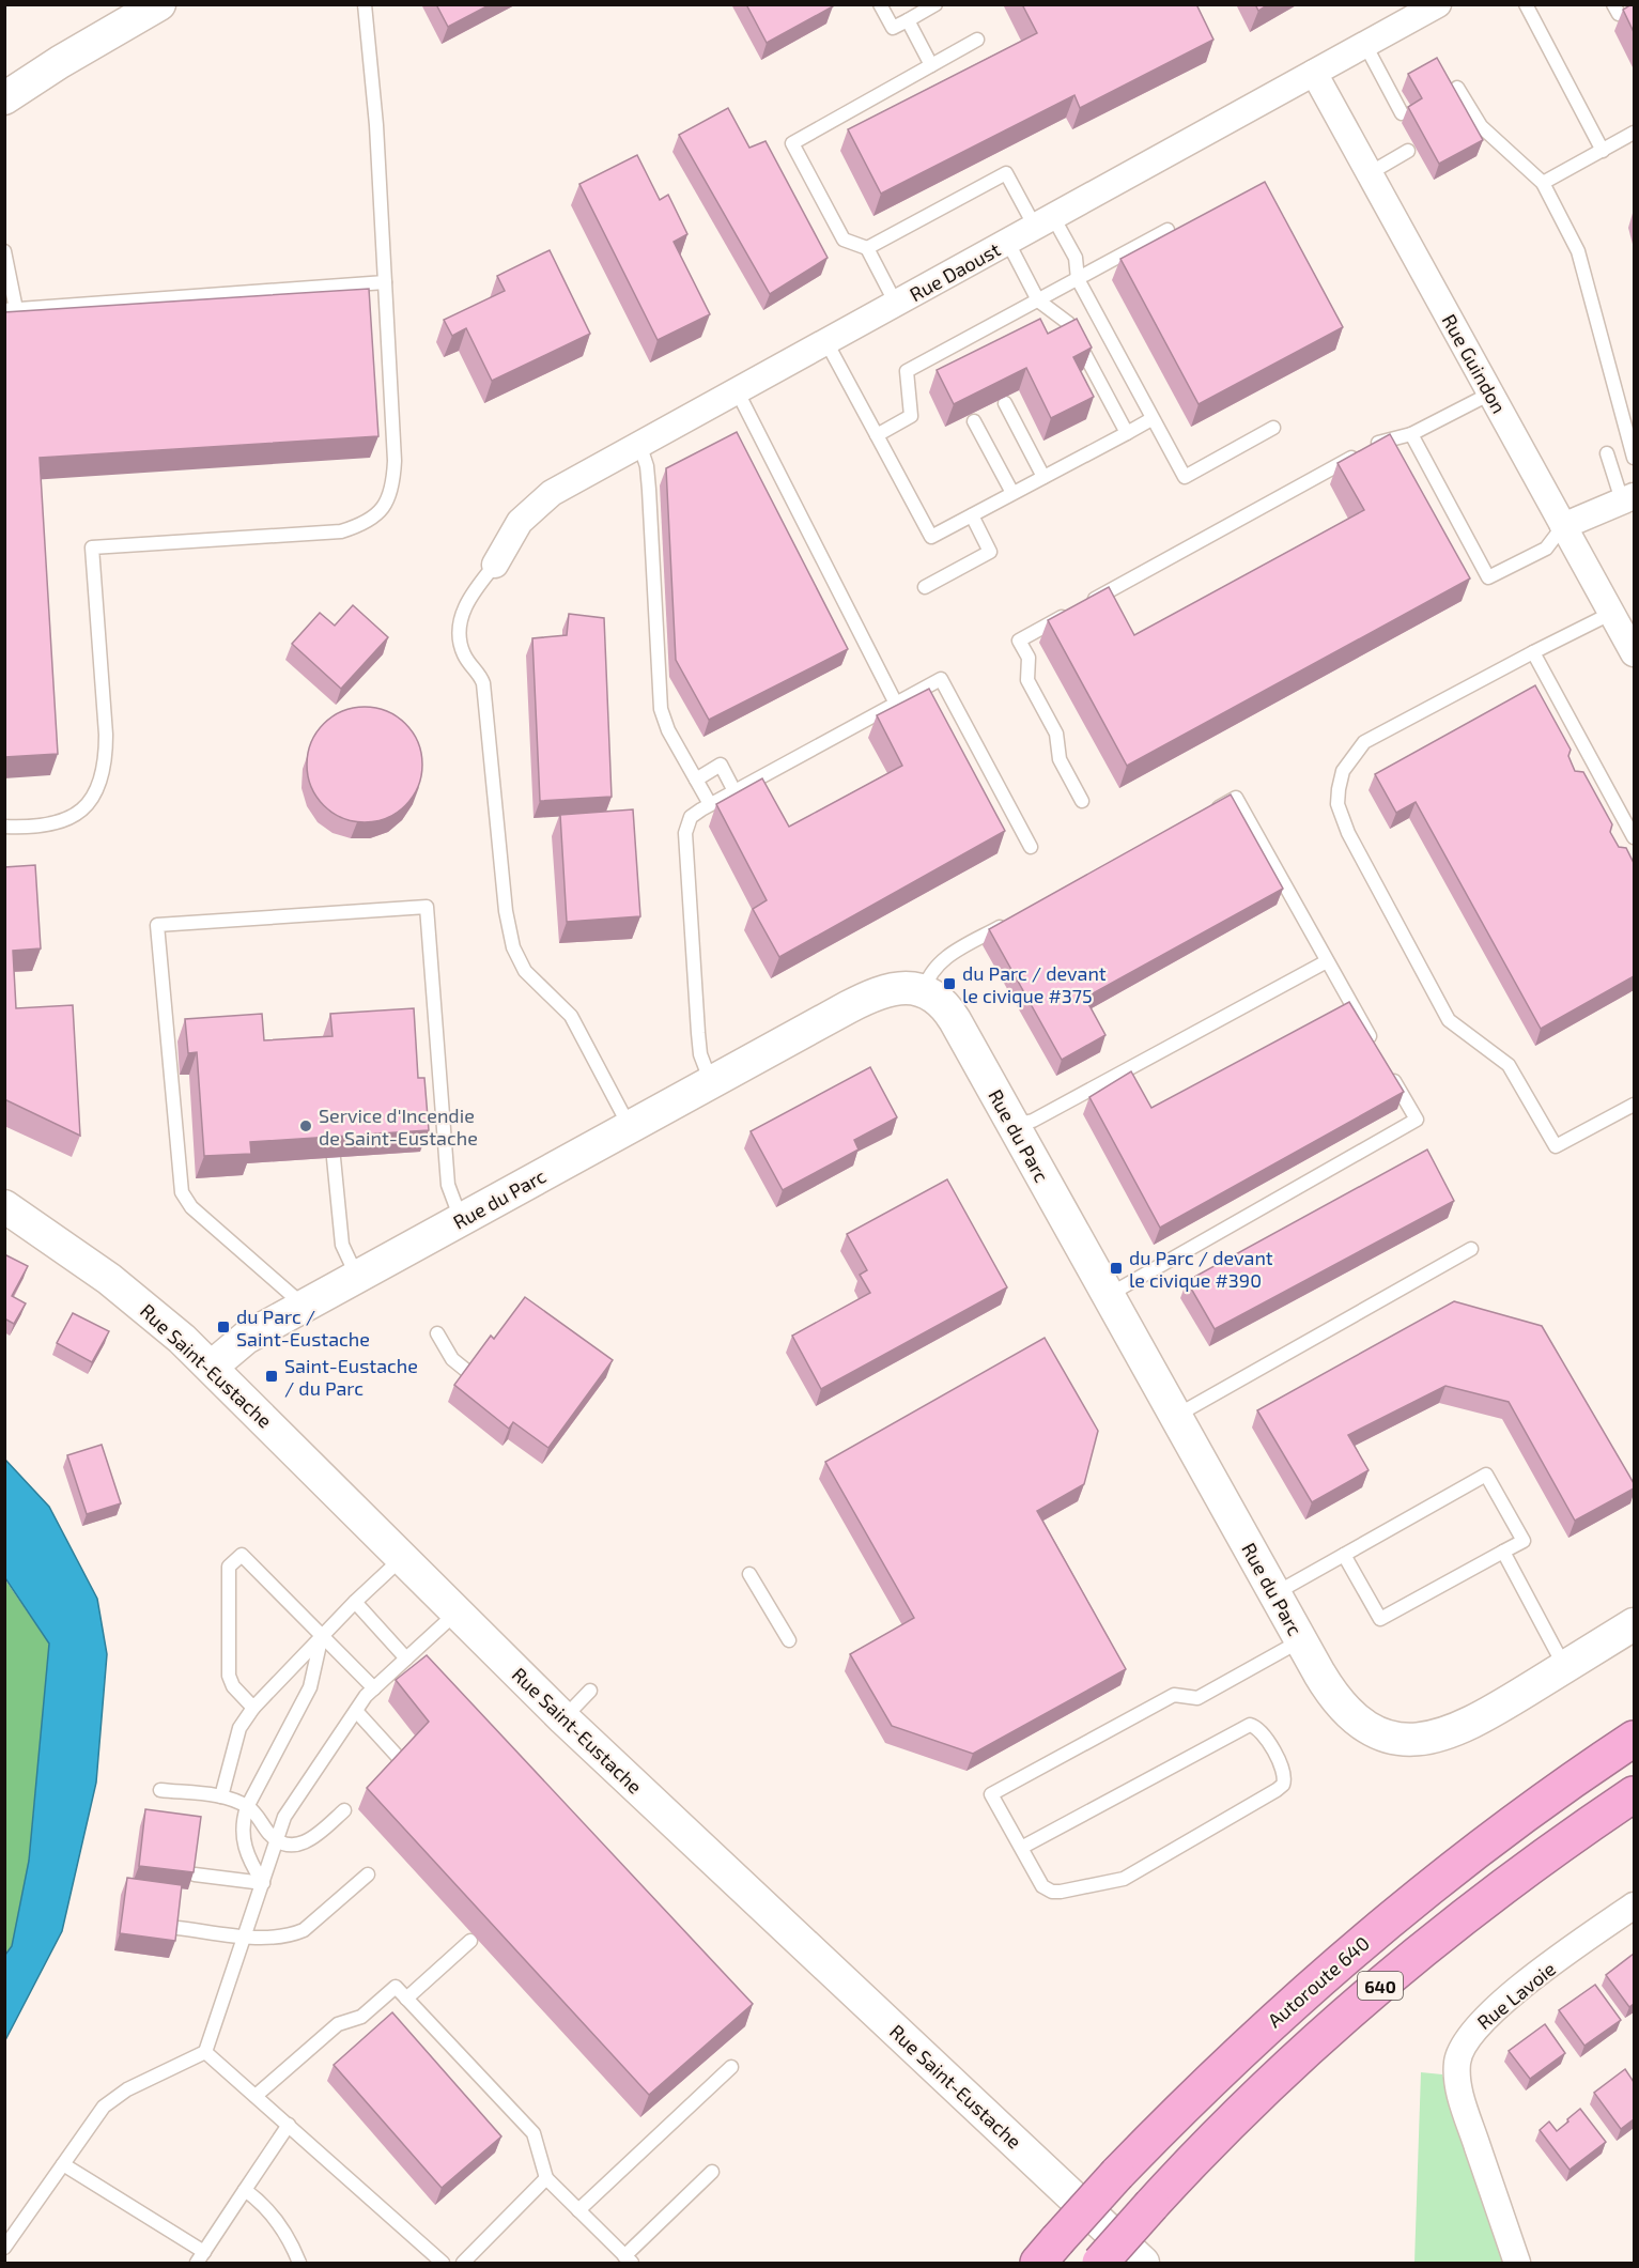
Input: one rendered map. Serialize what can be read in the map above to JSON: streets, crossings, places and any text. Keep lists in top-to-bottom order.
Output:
{
  "streets": {
    "highway": ["Autoroute 640", "640"],
    "street": [
      "Rue Daoust",
      "Rue Guindon",
      "Rue du Parc",
      "Rue Saint-Eustache",
      "Rue Lavoie"
    ]
  },
  "crossings": [
    ["Rue Daoust", "Rue Guindon"],
    ["Rue du Parc", "Rue Saint-Eustache"]
  ],
  "places": {
    "transit": [
      "du Parc / devant le civique #375",
      "du Parc / devant le civique #390",
      "du Parc / Saint-Eustache",
      "Saint-Eustache / du Parc"
    ],
    "other": ["Service d'Incendie de Saint-Eustache"]
  }
}
